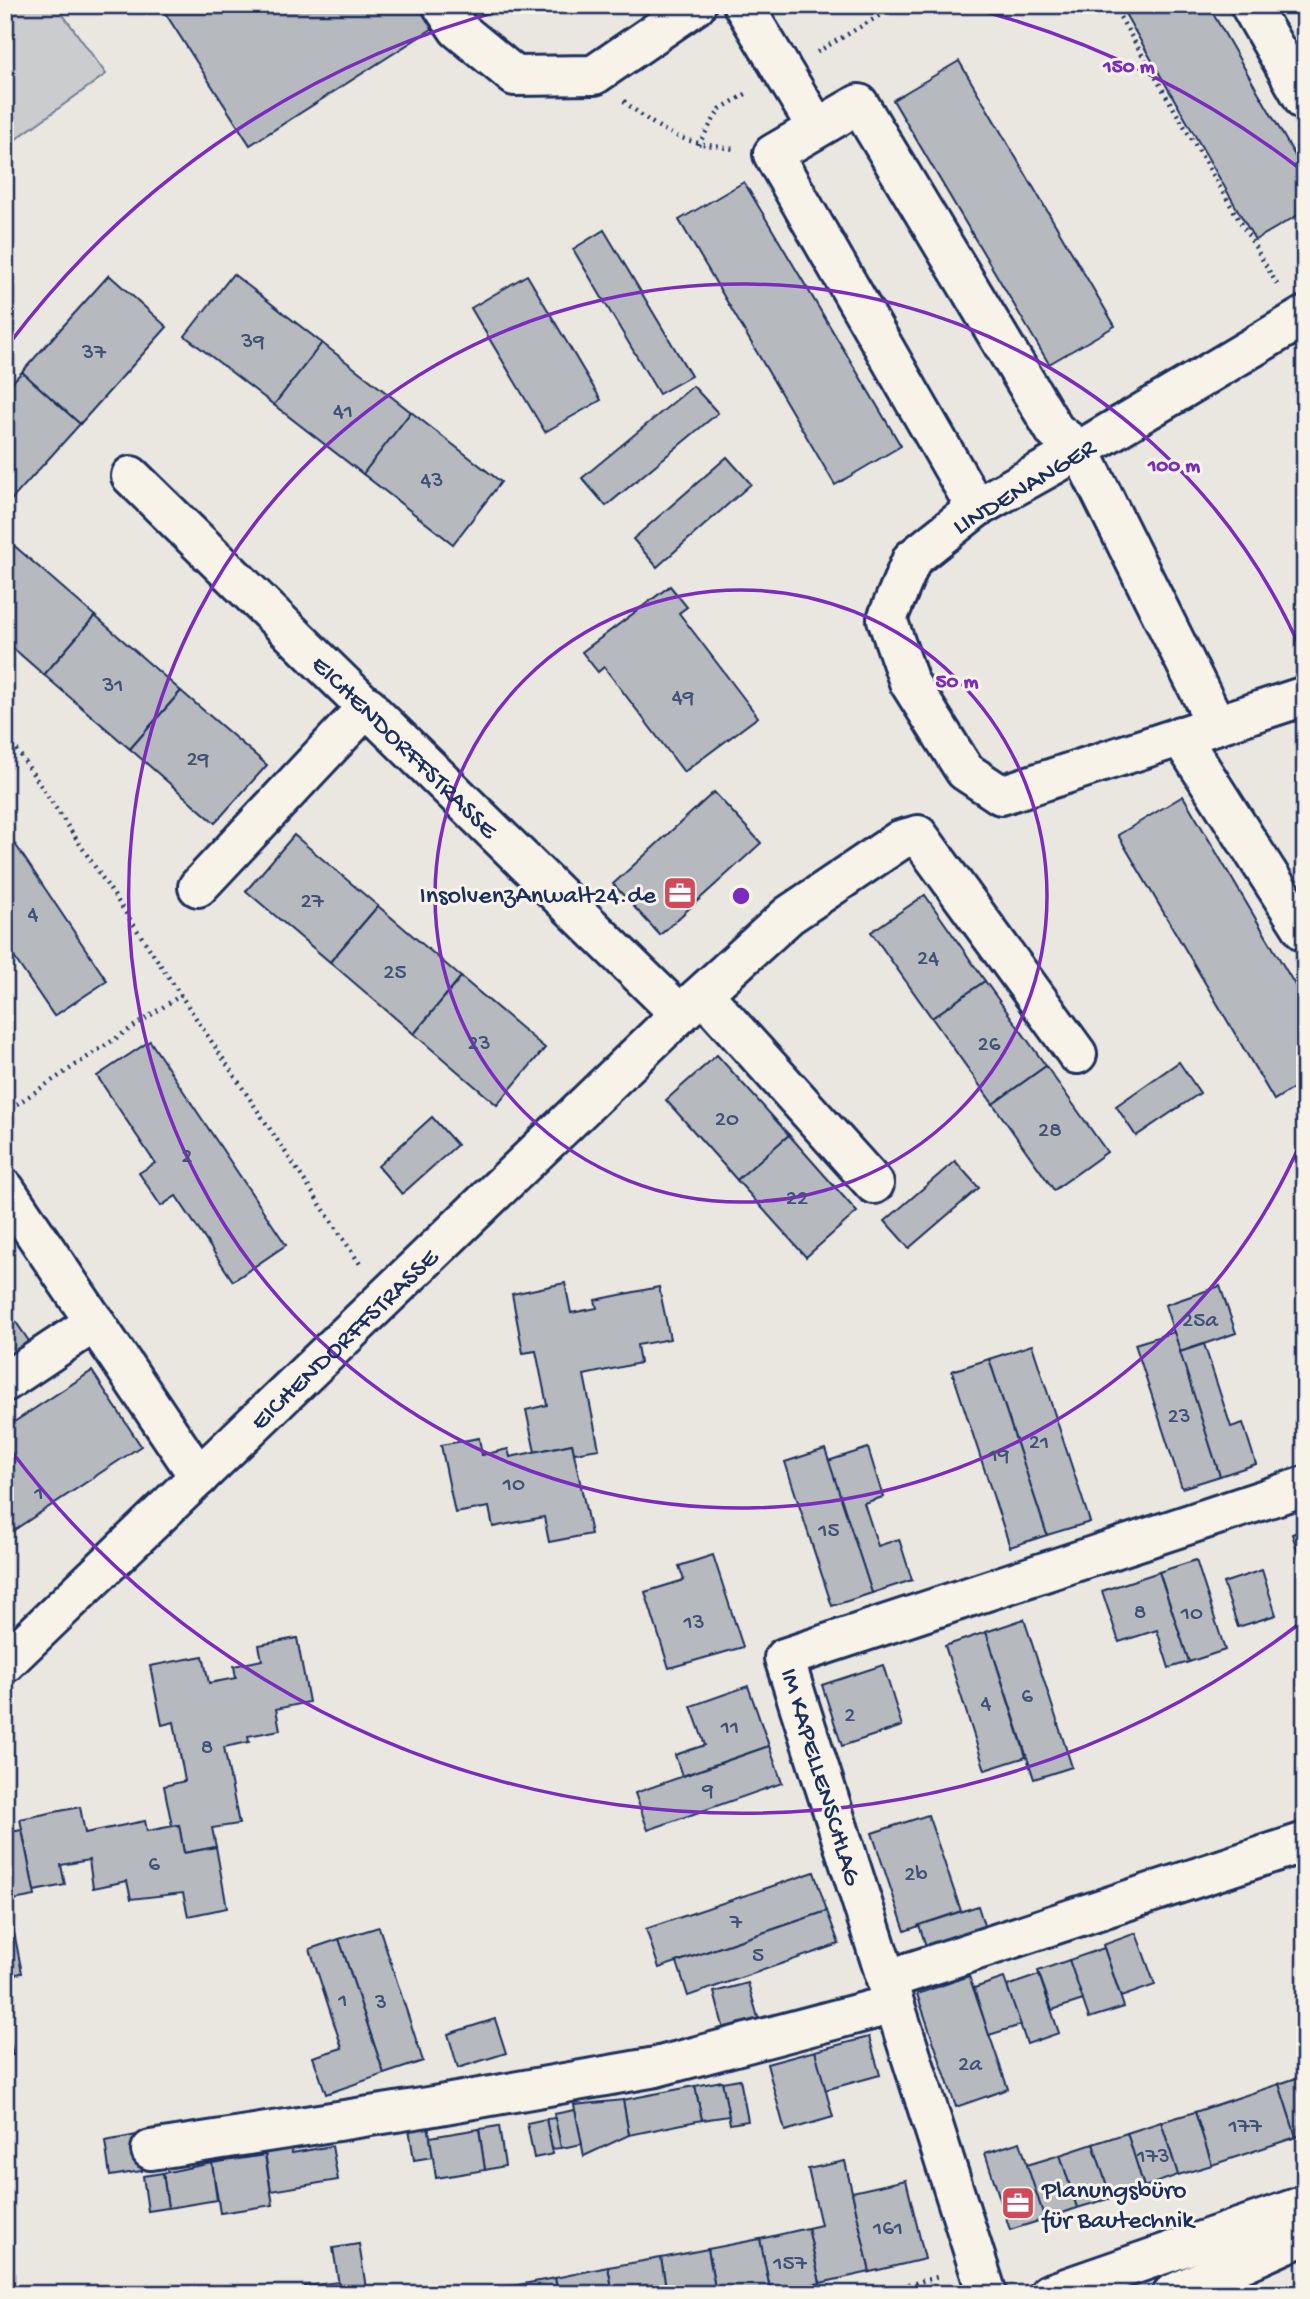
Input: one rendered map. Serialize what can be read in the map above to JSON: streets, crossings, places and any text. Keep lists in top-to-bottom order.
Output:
{
  "streets": {
    "street": ["LINDENANGER", "EICHENDORFFSTRASSE", "IM KAPELLENSCHLAG"]
  },
  "places": {
    "office": ["InsolvenzAnwalt24.de", "Planungsbüro für Bautechnik"]
  },
  "house_numbers": [
    "39",
    "37",
    "41",
    "43",
    "31",
    "49",
    "29",
    "27",
    "4",
    "24",
    "25",
    "23",
    "26",
    "20",
    "28",
    "2",
    "22",
    "25a",
    "23",
    "21",
    "19",
    "10",
    "1",
    "15",
    "8",
    "10",
    "13",
    "6",
    "4",
    "2",
    "11",
    "8",
    "9",
    "6",
    "2b",
    "7",
    "5",
    "1",
    "3",
    "2a",
    "177",
    "173",
    "161",
    "157"
  ],
  "rings": ["150 m", "100 m", "50 m"]
}
